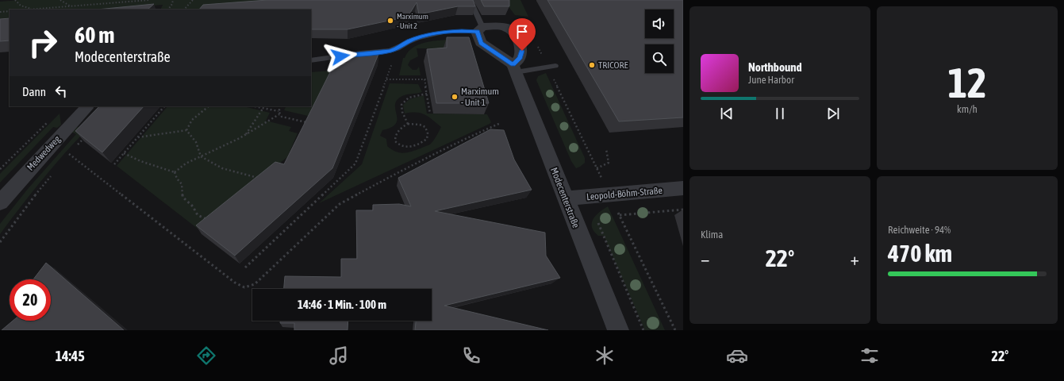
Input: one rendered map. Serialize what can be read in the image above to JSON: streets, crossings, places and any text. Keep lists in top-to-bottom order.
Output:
{
  "streets": {
    "street": ["Medwedweg", "Leopold-Böhm-Straße", "Modecenterstraße"]
  },
  "crossings": [
    ["Leopold-Böhm-Straße", "Modecenterstraße"]
  ],
  "places": ["Marximum - Unit 2", "TRICORE", "Marximum - Unit 1"],
  "page": {
    "tile": [
      ["12", "km/h"],
      "Klima",
      ["Reichweite · 94%", "470 km"]
    ],
    "turn": ["60 m", "Modecenterstraße"],
    "song": ["Northbound", "June Harbor"],
    "then": "Dann",
    "heat": ["−", "22°", "+"],
    "limit": "20",
    "trip": "14:46 · 1 Min. · 100 m",
    "tabs": ["14:45", "22°"]
  }
}
